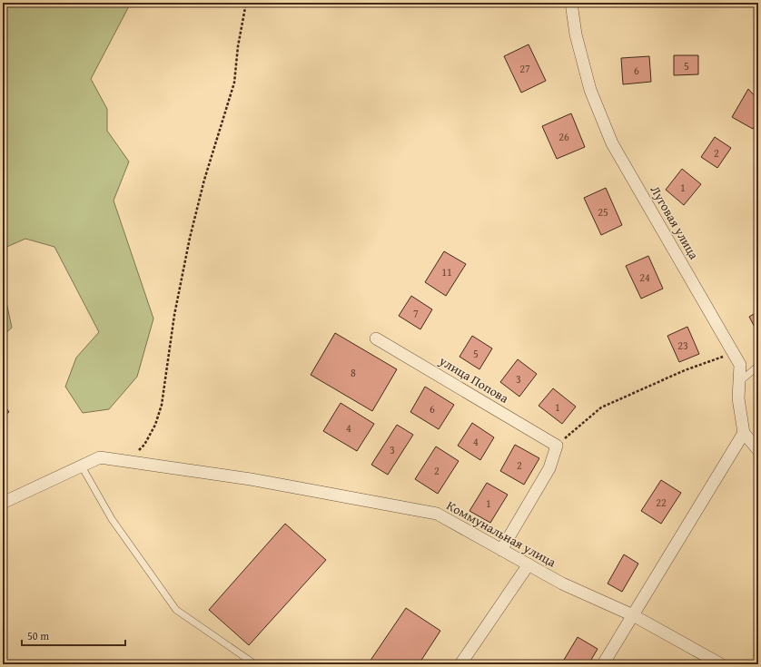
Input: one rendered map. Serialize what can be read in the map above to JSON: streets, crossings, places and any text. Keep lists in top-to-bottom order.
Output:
{
  "streets": {
    "street": ["Луговая улица", "улица Попова", "Коммунальная улица"]
  },
  "house_numbers": [
    "5",
    "27",
    "6",
    "26",
    "2",
    "1",
    "25",
    "11",
    "24",
    "7",
    "23",
    "5",
    "8",
    "3",
    "1",
    "6",
    "4",
    "4",
    "3",
    "2",
    "2",
    "22",
    "1"
  ],
  "scale_bar": "50 m"
}
